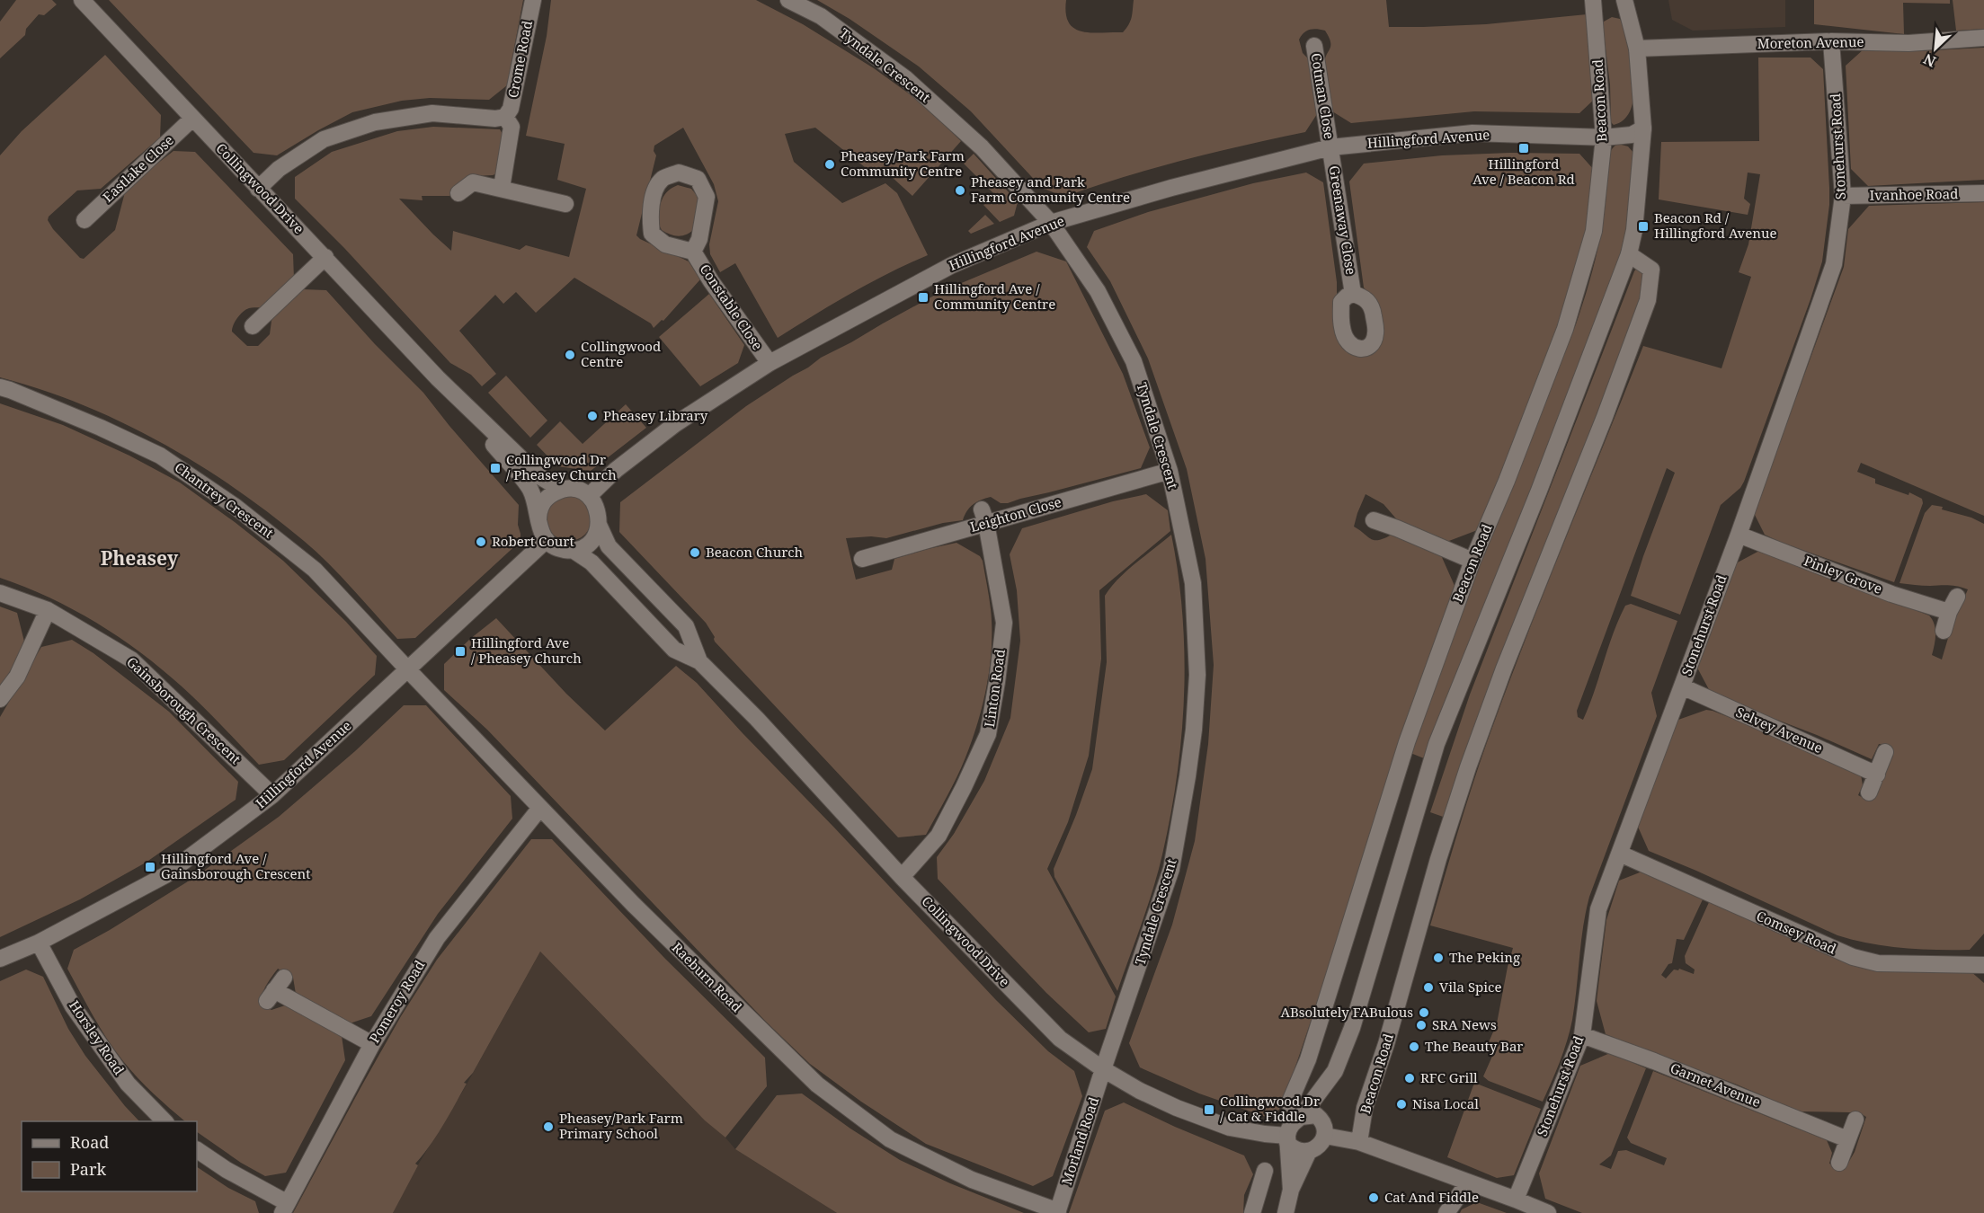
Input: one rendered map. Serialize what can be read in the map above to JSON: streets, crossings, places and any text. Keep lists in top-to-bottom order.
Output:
{
  "streets": {
    "street": [
      "Moreton Avenue",
      "Crome Road",
      "Tyndale Crescent",
      "Cotman Close",
      "Beacon Road",
      "Hillingford Avenue",
      "Stonehurst Road",
      "Eastlake Close",
      "Collingwood Drive",
      "Ivanhoe Road",
      "Greenaway Close",
      "Constable Close",
      "Chantrey Crescent",
      "Leighton Close",
      "Pinley Grove",
      "Linton Road",
      "Gainsborough Crescent",
      "Selvey Avenue",
      "Comsey Road",
      "Raeburn Road",
      "Pomeroy Road",
      "Horsley Road",
      "Garnet Avenue",
      "Morland Road"
    ]
  },
  "crossings": [
    ["Moreton Avenue", "Stonehurst Road"],
    ["Tyndale Crescent", "Hillingford Avenue"],
    ["Tyndale Crescent", "Collingwood Drive"],
    ["Tyndale Crescent", "Leighton Close"],
    ["Tyndale Crescent", "Morland Road"],
    ["Cotman Close", "Hillingford Avenue"],
    ["Cotman Close", "Greenaway Close"],
    ["Beacon Road", "Hillingford Avenue"],
    ["Hillingford Avenue", "Collingwood Drive"],
    ["Hillingford Avenue", "Greenaway Close"],
    ["Hillingford Avenue", "Constable Close"],
    ["Hillingford Avenue", "Chantrey Crescent"],
    ["Hillingford Avenue", "Gainsborough Crescent"],
    ["Hillingford Avenue", "Raeburn Road"],
    ["Hillingford Avenue", "Horsley Road"],
    ["Stonehurst Road", "Ivanhoe Road"],
    ["Stonehurst Road", "Pinley Grove"],
    ["Stonehurst Road", "Selvey Avenue"],
    ["Stonehurst Road", "Comsey Road"],
    ["Stonehurst Road", "Garnet Avenue"],
    ["Eastlake Close", "Collingwood Drive"],
    ["Collingwood Drive", "Linton Road"],
    ["Collingwood Drive", "Morland Road"],
    ["Chantrey Crescent", "Raeburn Road"],
    ["Leighton Close", "Linton Road"],
    ["Raeburn Road", "Pomeroy Road"],
    ["Raeburn Road", "Morland Road"]
  ],
  "districts": ["Pheasey"],
  "places": {
    "transit": [
      "Hillingford Ave / Beacon Rd",
      "Beacon Rd / Hillingford Avenue",
      "Hillingford Ave / Community Centre",
      "Collingwood Dr / Pheasey Church",
      "Hillingford Ave / Pheasey Church",
      "Hillingford Ave / Gainsborough Crescent",
      "Collingwood Dr / Cat & Fiddle"
    ],
    "other": [
      "Pheasey/Park Farm Community Centre",
      "Pheasey and Park Farm Community Centre",
      "Collingwood Centre",
      "Pheasey Library",
      "Robert Court",
      "Beacon Church",
      "The Peking",
      "Vila Spice",
      "ABsolutely FABulous",
      "SRA News",
      "The Beauty Bar",
      "RFC Grill",
      "Nisa Local",
      "Pheasey/Park Farm Primary School",
      "Cat And Fiddle"
    ]
  },
  "legend": ["Road", "Park"],
  "north": "bottom left"
}
